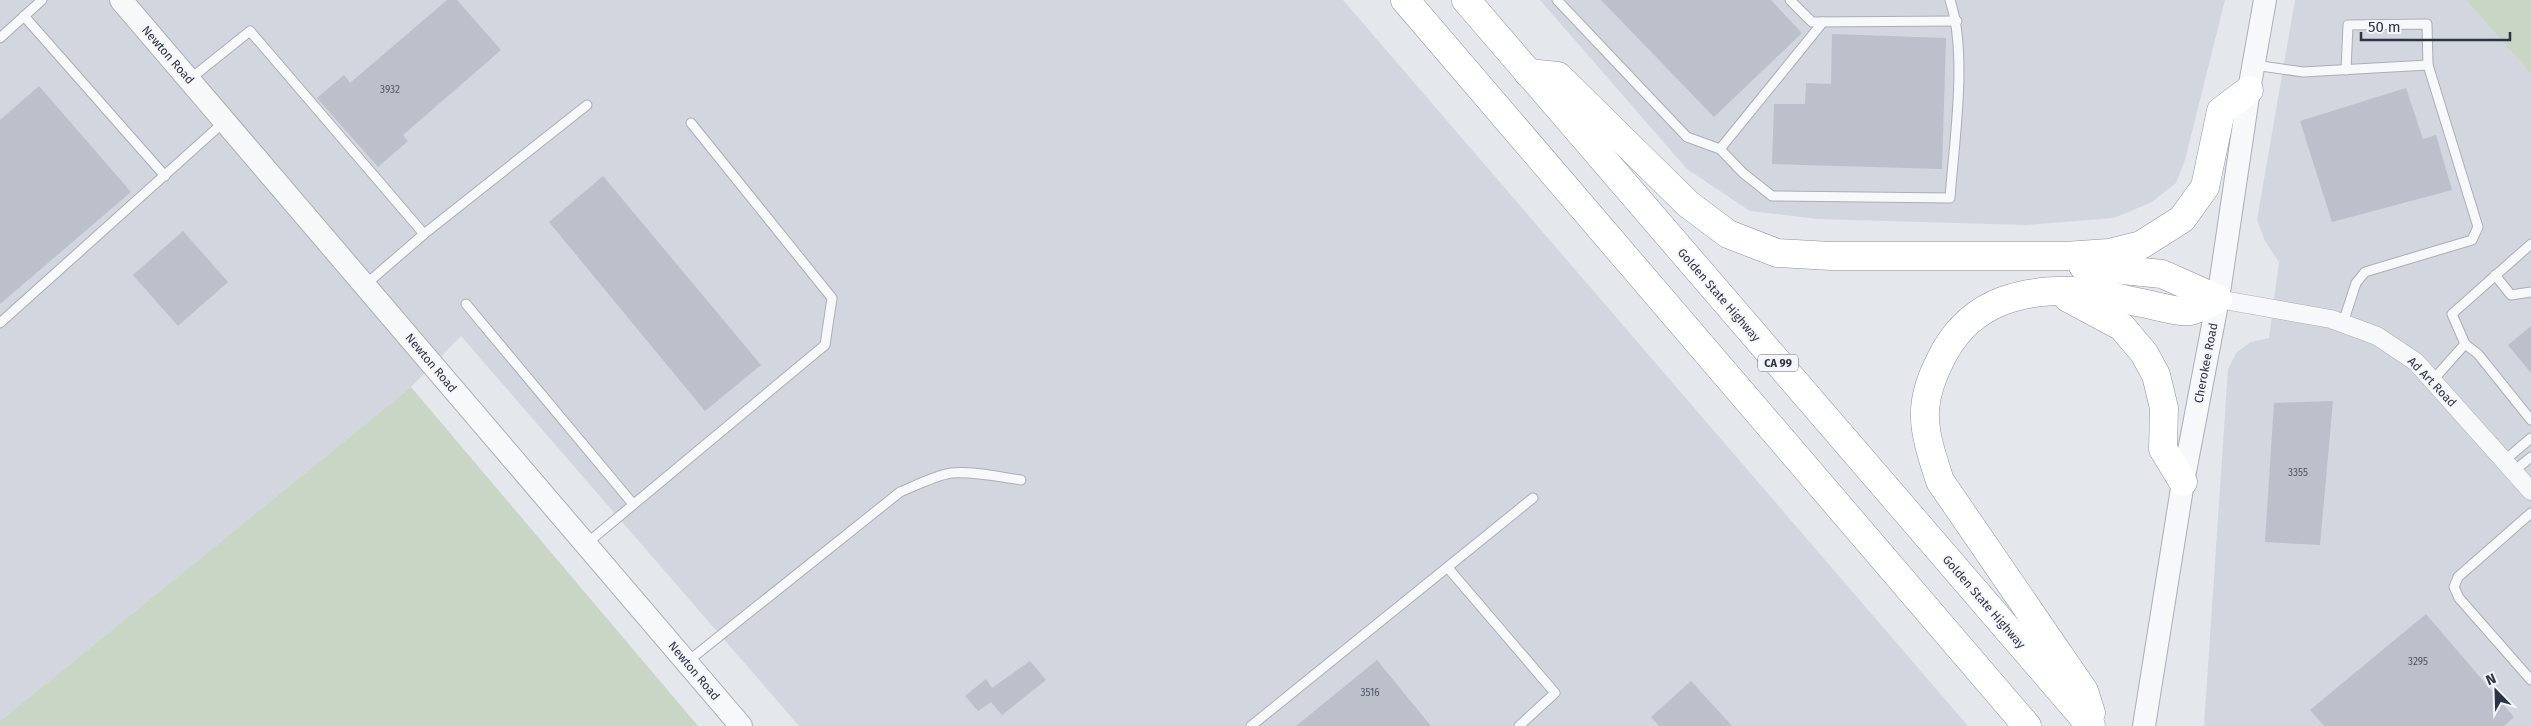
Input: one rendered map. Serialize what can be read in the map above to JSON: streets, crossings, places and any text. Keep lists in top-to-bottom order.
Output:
{
  "streets": {
    "highway": ["Golden State Highway", "CA 99"],
    "street": ["Newton Road", "Cherokee Road", "Ad Art Road"]
  },
  "crossings": [
    ["Cherokee Road", "Ad Art Road"]
  ],
  "house_numbers": [
    "3932",
    "3355",
    "3295",
    "3516"
  ],
  "scale_bar": "50 m",
  "north": "top left"
}
